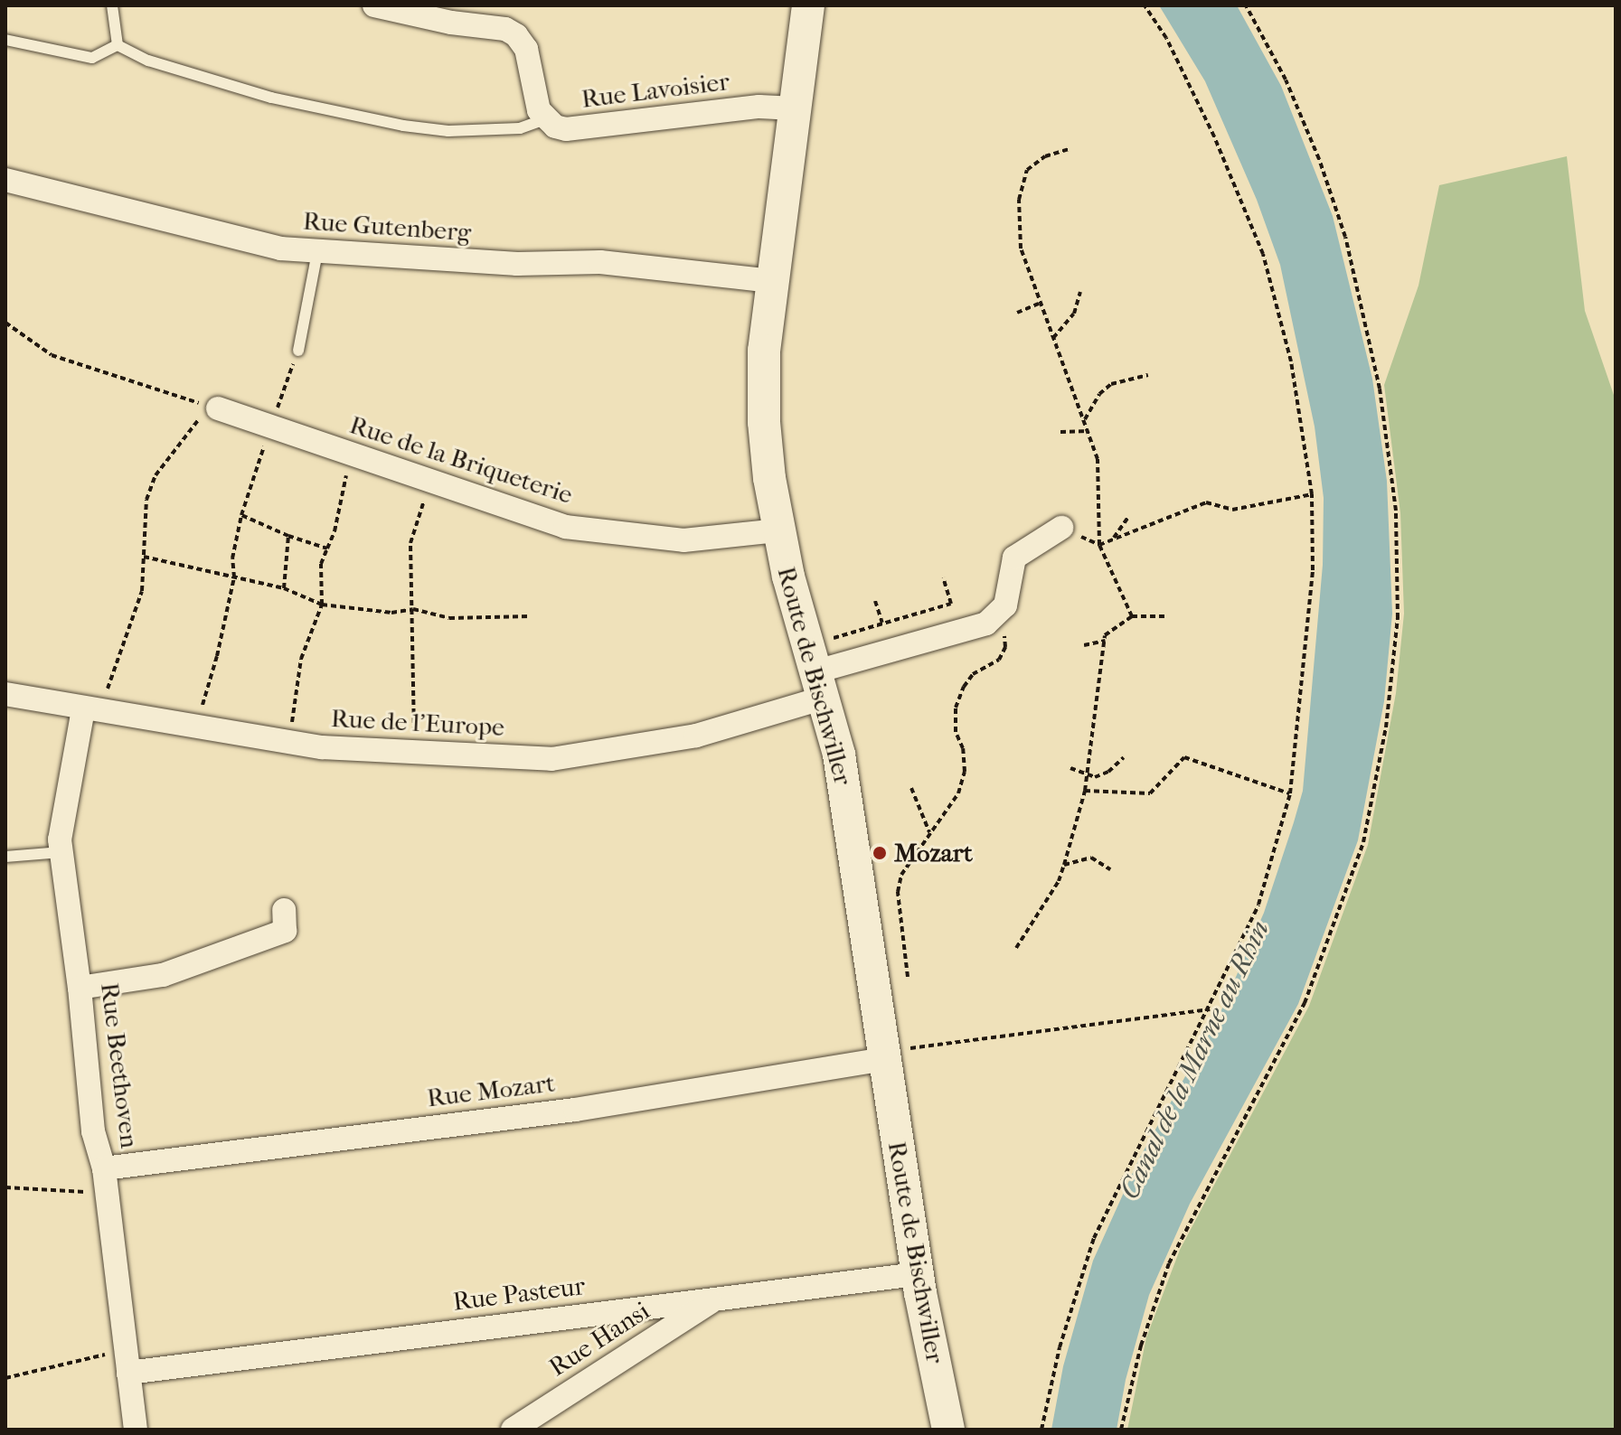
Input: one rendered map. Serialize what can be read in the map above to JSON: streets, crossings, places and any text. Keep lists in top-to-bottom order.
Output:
{
  "streets": {
    "main road": ["Route de Bischwiller"],
    "street": [
      "Rue Lavoisier",
      "Rue Gutenberg",
      "Rue de la Briqueterie",
      "Rue de l'Europe",
      "Rue Beethoven",
      "Rue Mozart",
      "Rue Pasteur",
      "Rue Hansi"
    ]
  },
  "crossings": [
    ["Rue Lavoisier", "Route de Bischwiller"],
    ["Rue Gutenberg", "Route de Bischwiller"],
    ["Rue de la Briqueterie", "Route de Bischwiller"],
    ["Route de Bischwiller", "Rue de l'Europe"],
    ["Route de Bischwiller", "Rue Mozart"],
    ["Route de Bischwiller", "Rue Pasteur"],
    ["Rue de l'Europe", "Rue Beethoven"],
    ["Rue Beethoven", "Rue Mozart"],
    ["Rue Beethoven", "Rue Pasteur"],
    ["Rue Pasteur", "Rue Hansi"]
  ],
  "water": ["Canal de la Marne au Rhin"],
  "places": ["Mozart"]
}
